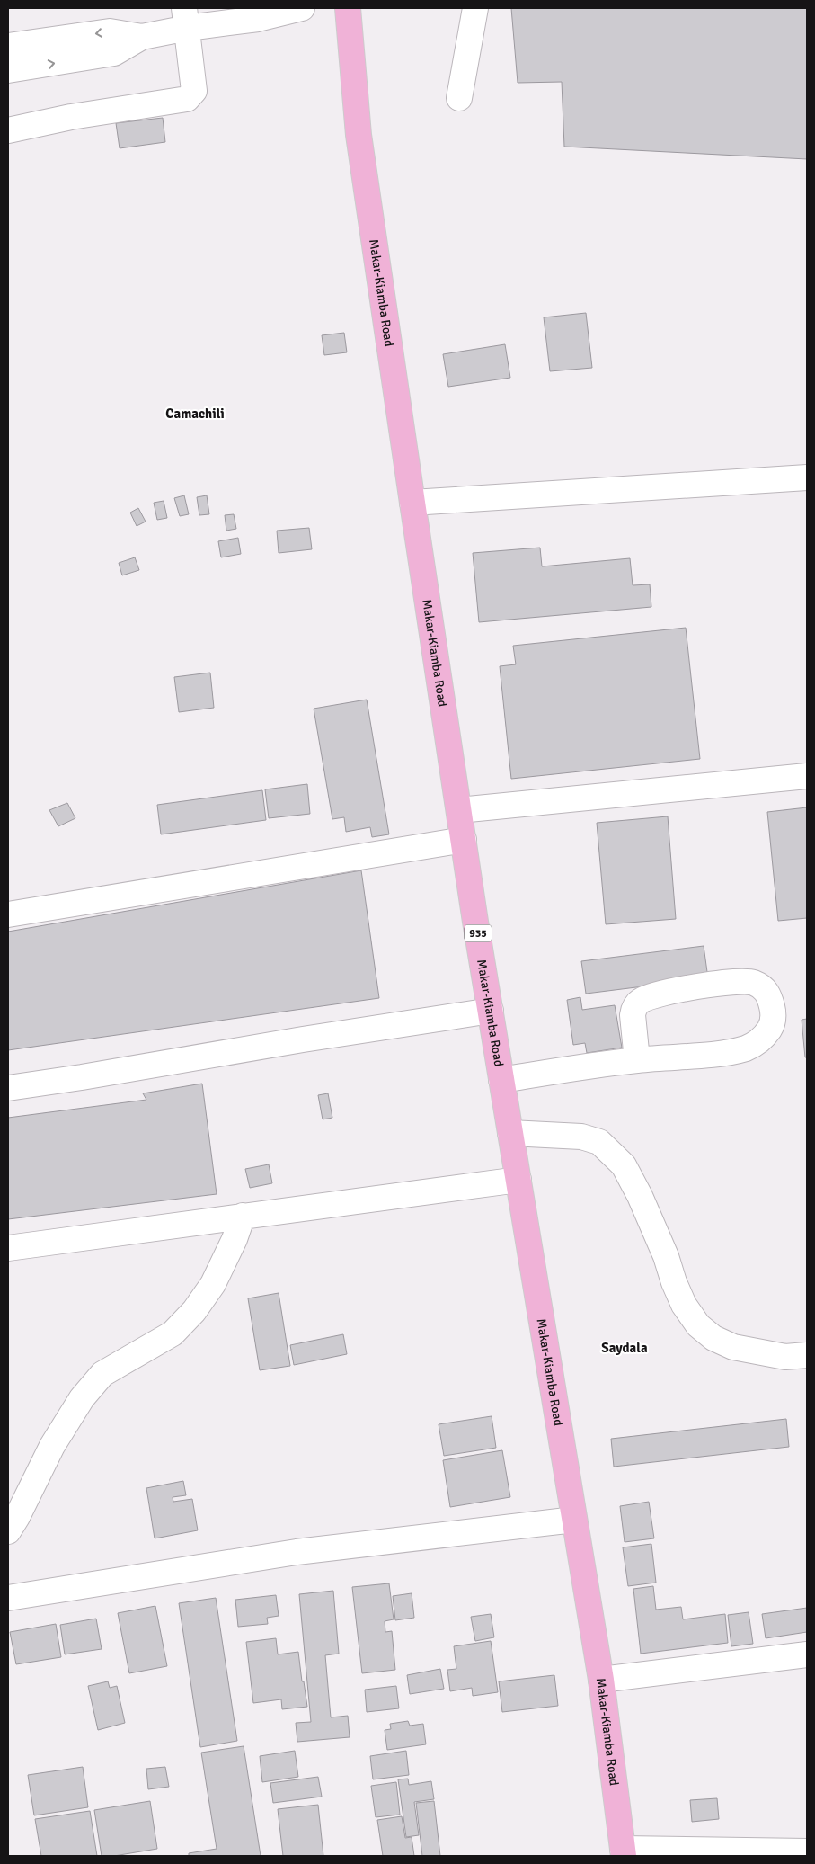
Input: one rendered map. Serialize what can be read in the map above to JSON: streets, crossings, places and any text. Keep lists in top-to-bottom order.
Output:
{
  "streets": {
    "main road": ["Makar-Kiamba Road", "935"]
  },
  "districts": ["Camachili", "Saydala"]
}
